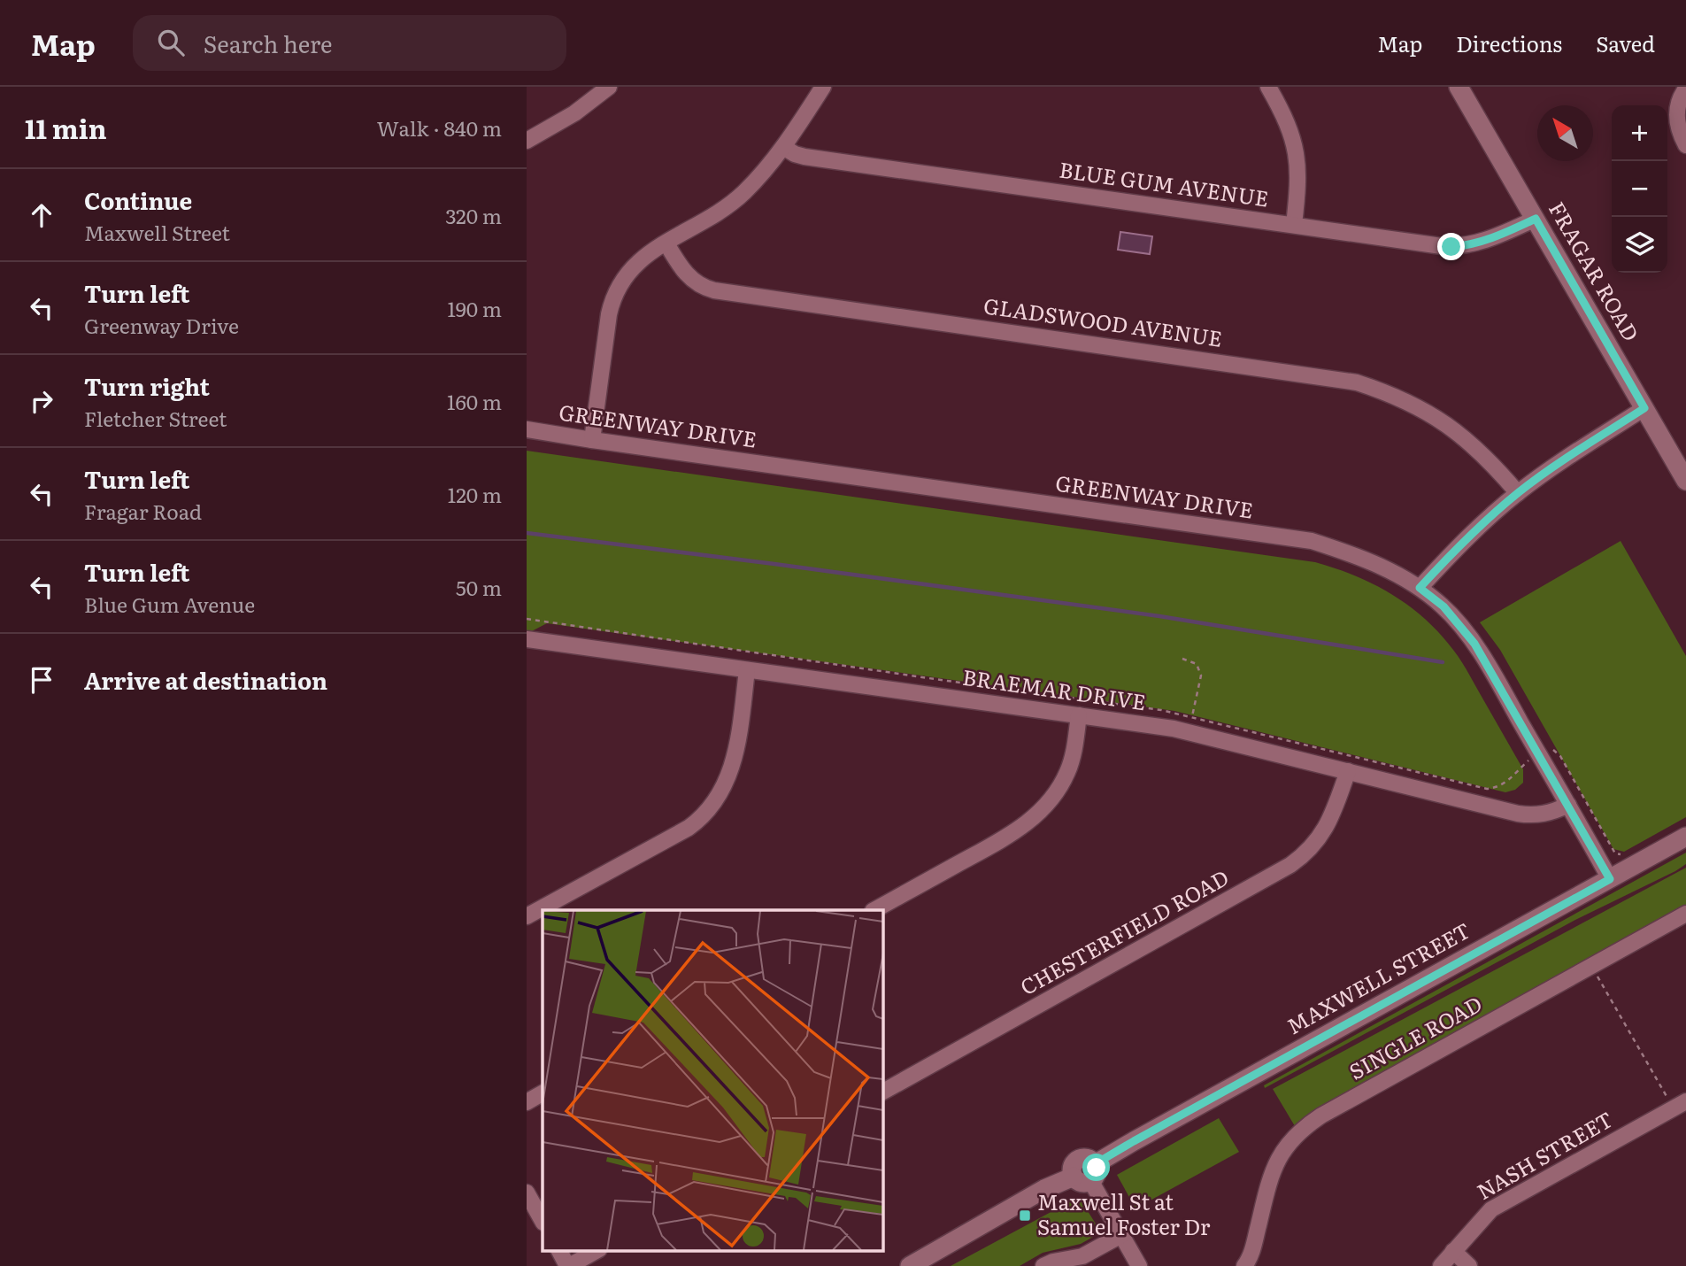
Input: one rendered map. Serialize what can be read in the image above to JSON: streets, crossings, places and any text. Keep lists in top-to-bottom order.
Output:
{
  "streets": {
    "main road": ["FRAGAR ROAD", "MAXWELL STREET"],
    "street": [
      "BLUE GUM AVENUE",
      "GLADSWOOD AVENUE",
      "GREENWAY DRIVE",
      "BRAEMAR DRIVE",
      "CHESTERFIELD ROAD",
      "SINGLE ROAD",
      "NASH STREET"
    ]
  },
  "crossings": [
    ["BLUE GUM AVENUE", "FRAGAR ROAD"],
    ["GREENWAY DRIVE", "BRAEMAR DRIVE"],
    ["GREENWAY DRIVE", "MAXWELL STREET"],
    ["BRAEMAR DRIVE", "CHESTERFIELD ROAD"]
  ],
  "places": {
    "transit": ["Maxwell St at Samuel Foster Dr"]
  },
  "north": "top left",
  "page": {
    "header": "Map",
    "search": "Search here",
    "nav": ["Map", "Directions", "Saved"],
    "heading": ["11 min", "Walk · 840 m"],
    "map_buttons": ["+", "−"],
    "list": [
      ["Continue", "Maxwell Street", "320 m"],
      ["Turn left", "Greenway Drive", "190 m"],
      ["Turn right", "Fletcher Street", "160 m"],
      ["Turn left", "Fragar Road", "120 m"],
      ["Turn left", "Blue Gum Avenue", "50 m"],
      "Arrive at destination"
    ]
  }
}
